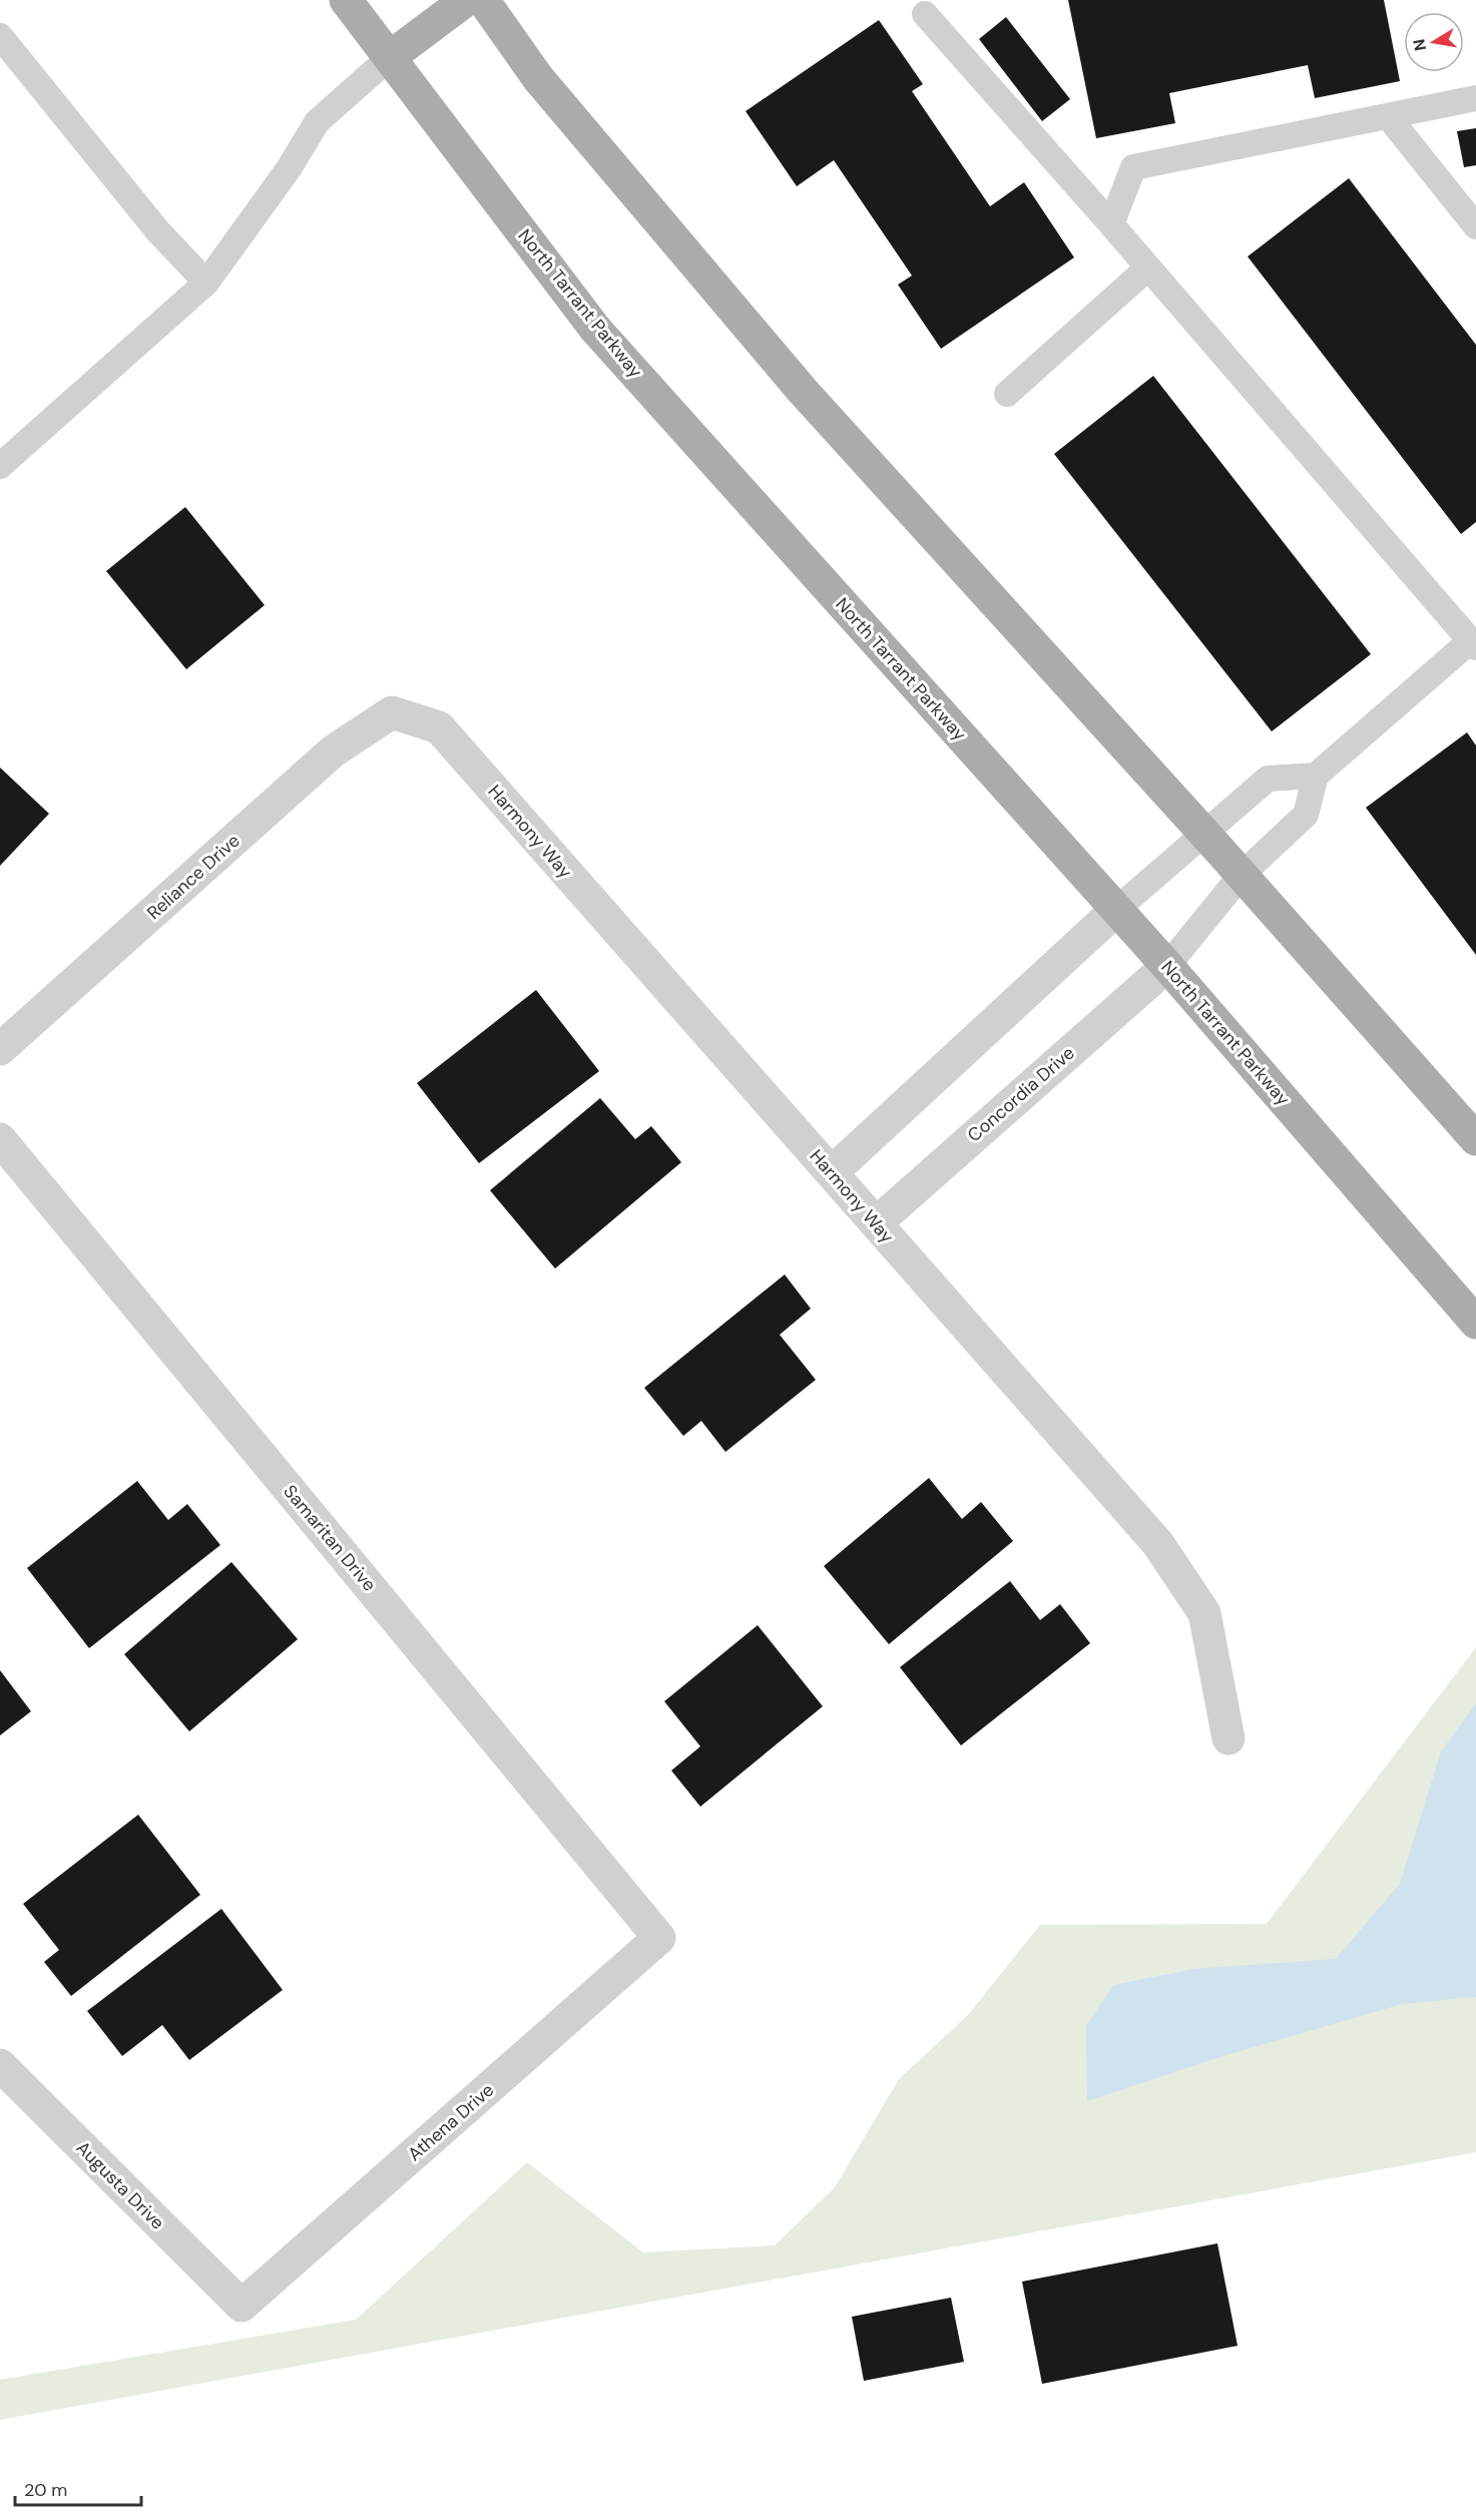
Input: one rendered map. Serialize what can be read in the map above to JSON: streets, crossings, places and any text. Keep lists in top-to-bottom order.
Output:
{
  "streets": {
    "main road": ["North Tarrant Parkway"],
    "street": [
      "Harmony Way",
      "Reliance Drive",
      "Concordia Drive",
      "Samaritan Drive",
      "Athena Drive",
      "Augusta Drive"
    ]
  },
  "crossings": [
    ["North Tarrant Parkway", "Concordia Drive"],
    ["Harmony Way", "Reliance Drive"],
    ["Harmony Way", "Concordia Drive"],
    ["Samaritan Drive", "Athena Drive"],
    ["Athena Drive", "Augusta Drive"]
  ],
  "scale_bar": "20 m",
  "north": "left"
}
